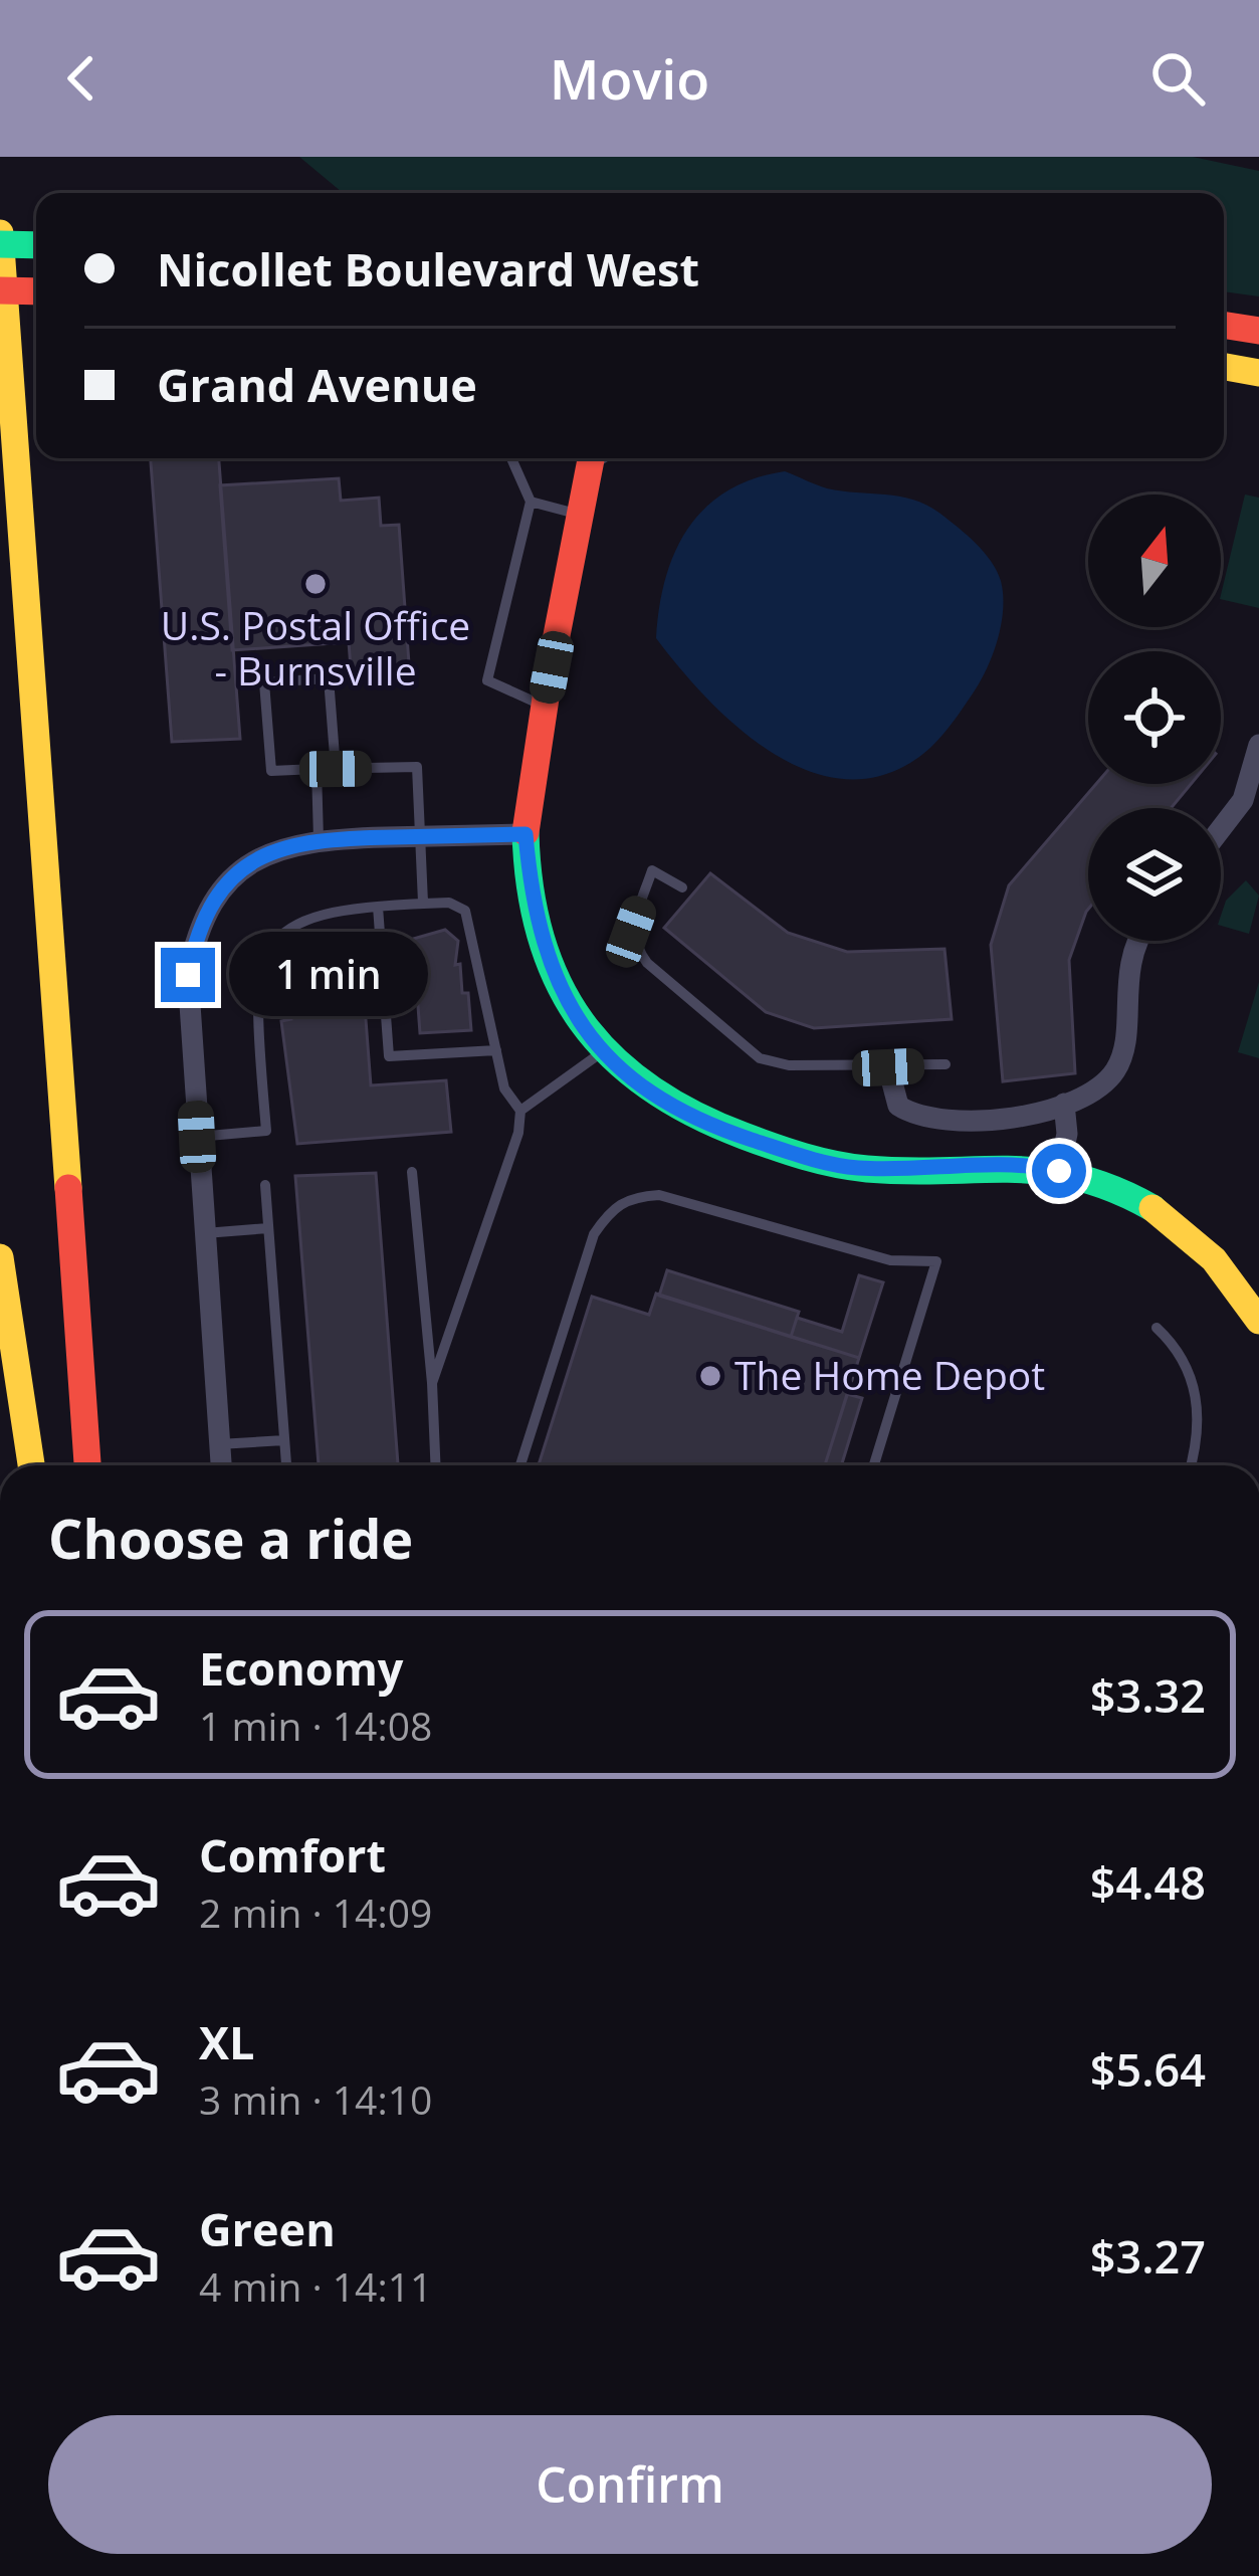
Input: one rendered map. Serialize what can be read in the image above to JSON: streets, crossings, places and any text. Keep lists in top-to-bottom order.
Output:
{
  "places": ["U.S. Postal Office - Burnsville", "The Home Depot"],
  "north": "top",
  "page": {
    "header": "Movio",
    "banner": ["Nicollet Boulevard West", "Grand Avenue"],
    "bubble": "1 min",
    "heading": "Choose a ride",
    "list": [
      {
        "name": "Economy",
        "note": "1 min · 14:08",
        "value": "$3.32"
      },
      {
        "name": "Comfort",
        "note": "2 min · 14:09",
        "value": "$4.48"
      },
      {
        "name": "XL",
        "note": "3 min · 14:10",
        "value": "$5.64"
      },
      {
        "name": "Green",
        "note": "4 min · 14:11",
        "value": "$3.27"
      }
    ],
    "buttons": "Confirm"
  }
}
